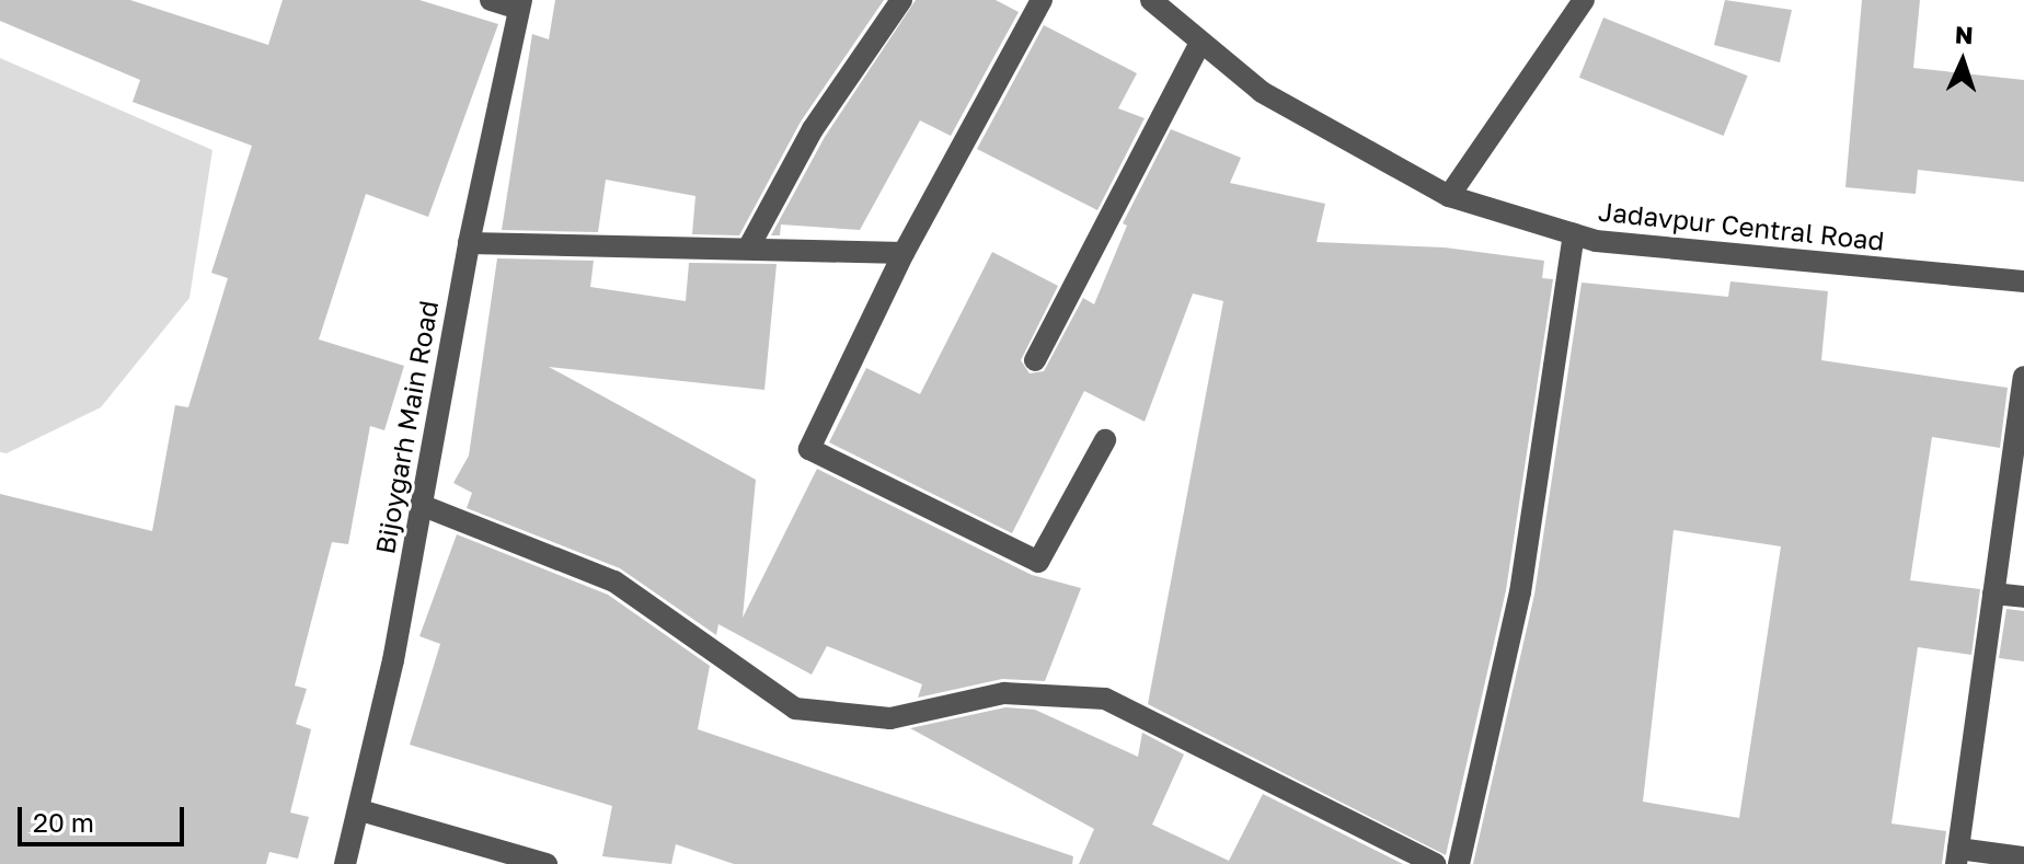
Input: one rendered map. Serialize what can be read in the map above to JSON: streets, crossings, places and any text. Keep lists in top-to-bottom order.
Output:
{
  "streets": {
    "street": ["Jadavpur Central Road", "Bijoygarh Main Road"]
  },
  "scale_bar": "20 m",
  "north": "top"
}
